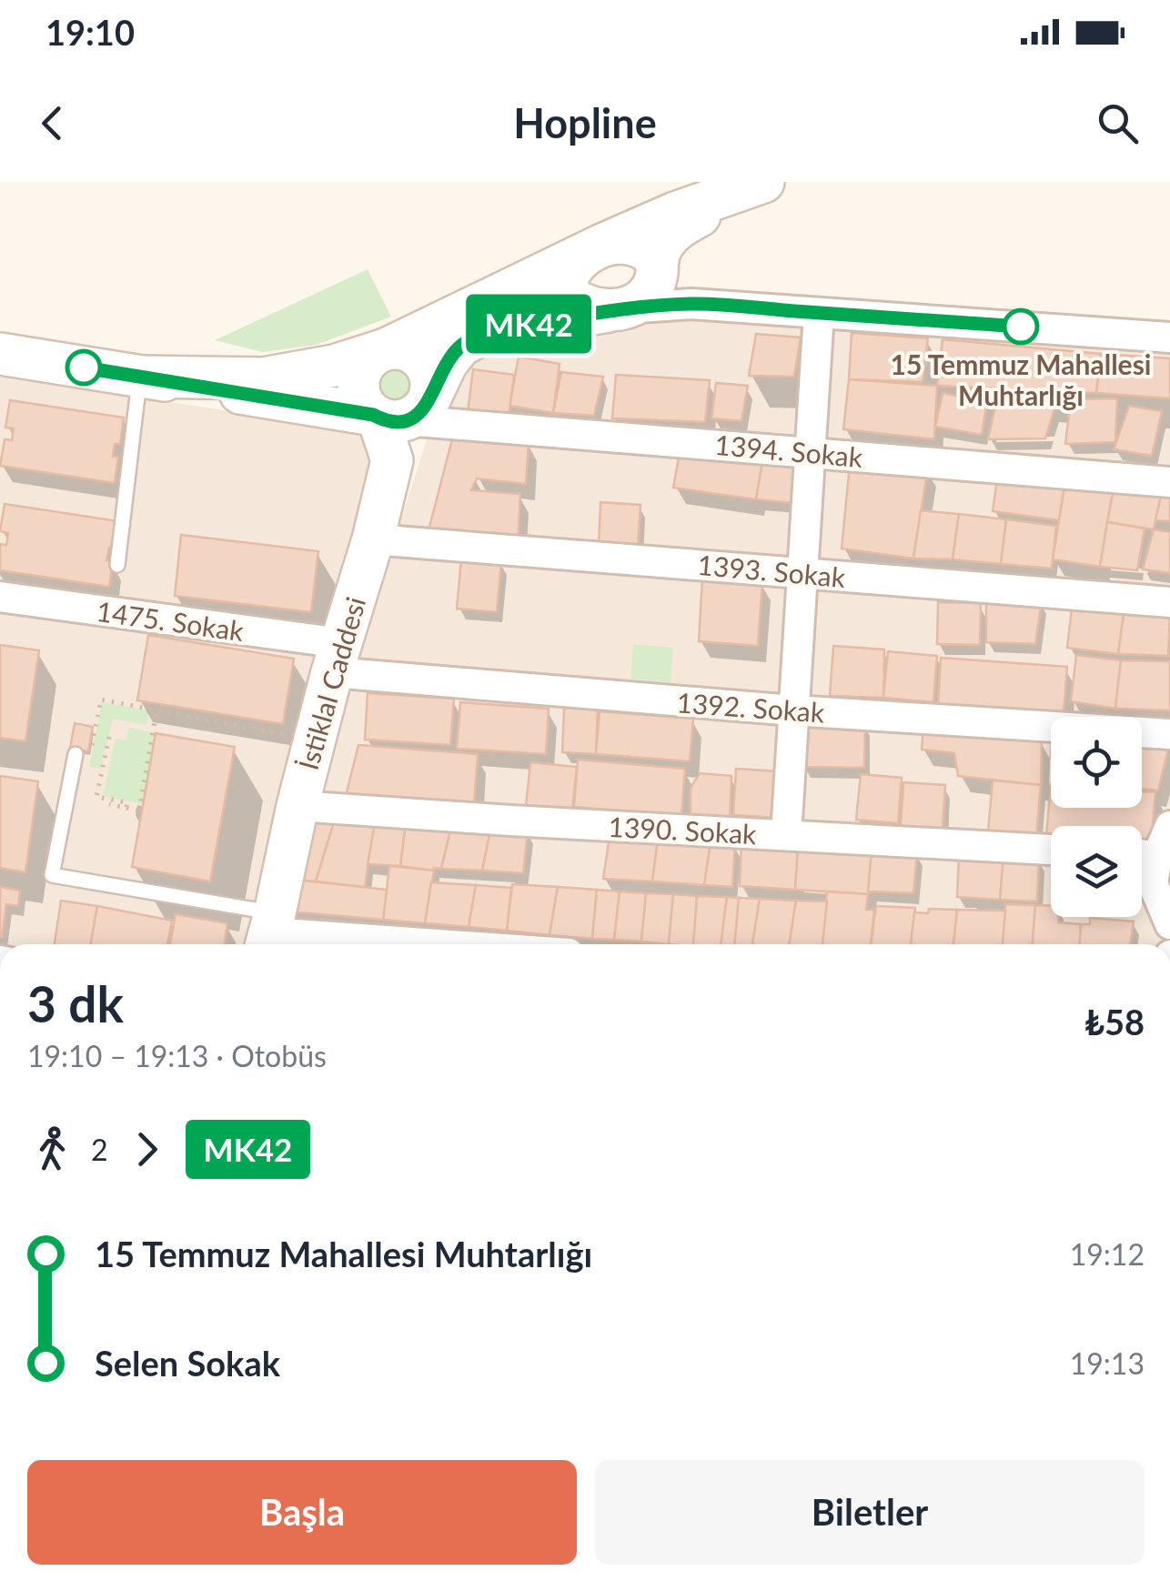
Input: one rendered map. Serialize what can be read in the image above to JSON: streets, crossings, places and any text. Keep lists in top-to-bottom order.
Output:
{
  "streets": {
    "street": [
      "1394. Sokak",
      "1393. Sokak",
      "1475. Sokak",
      "İstiklal Caddesi",
      "1392. Sokak",
      "1390. Sokak"
    ]
  },
  "crossings": [
    ["1394. Sokak", "İstiklal Caddesi"],
    ["1393. Sokak", "İstiklal Caddesi"],
    ["1475. Sokak", "İstiklal Caddesi"],
    ["1475. Sokak", "1392. Sokak"],
    ["İstiklal Caddesi", "1392. Sokak"],
    ["İstiklal Caddesi", "1390. Sokak"]
  ],
  "places": ["15 Temmuz Mahallesi Muhtarlığı"],
  "lines": ["bus line MK42"],
  "page": {
    "status": "19:10",
    "header": "Hopline",
    "on_map": "MK42",
    "heading": ["3 dk", "19:10 – 19:13 · Otobüs", "₺58"],
    "legs": ["2", "MK42"],
    "list": [
      {
        "name": "15 Temmuz Mahallesi Muhtarlığı",
        "value": "19:12"
      },
      {
        "name": "Selen Sokak",
        "value": "19:13"
      }
    ],
    "buttons": ["Başla", "Biletler"]
  }
}
